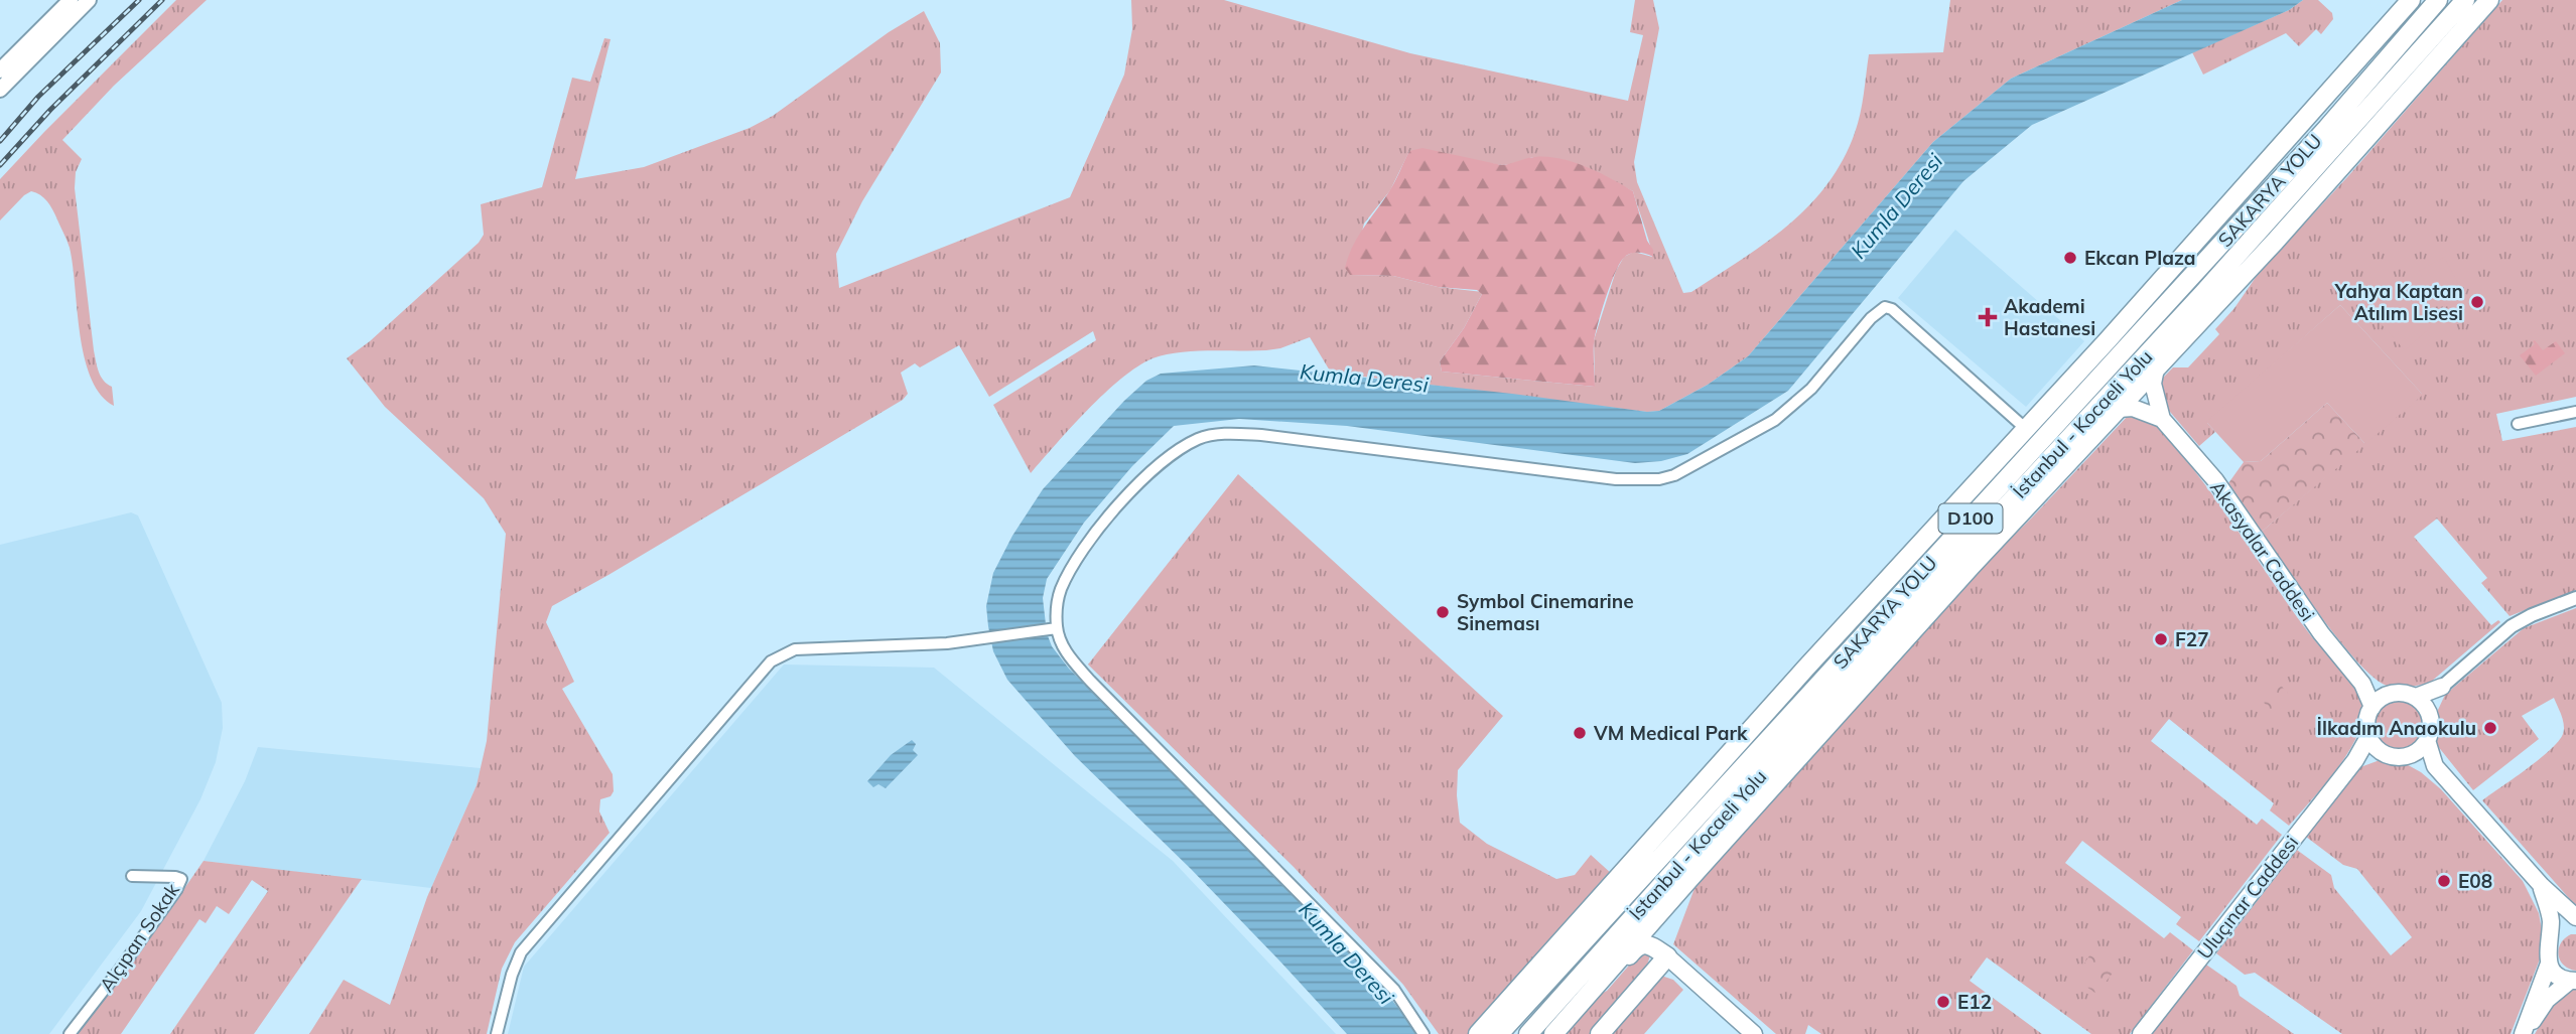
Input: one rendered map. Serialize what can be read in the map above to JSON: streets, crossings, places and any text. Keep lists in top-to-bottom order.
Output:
{
  "streets": {
    "highway": ["SAKARYA YOLU", "İstanbul - Kocaeli Yolu", "D100"],
    "main road": ["Akasyalar Caddesi", "Uluçınar Caddesi"],
    "street": ["Alçıpan Sokak"]
  },
  "water": ["Kumla Deresi"],
  "places": {
    "other": [
      "Ekcan Plaza",
      "Yahya Kaptan Atılım Lisesi",
      "Symbol Cinemarine Sineması",
      "F27",
      "İlkadım Anaokulu",
      "VM Medical Park",
      "E08",
      "E12"
    ],
    "health": ["Akademi Hastanesi"]
  }
}
